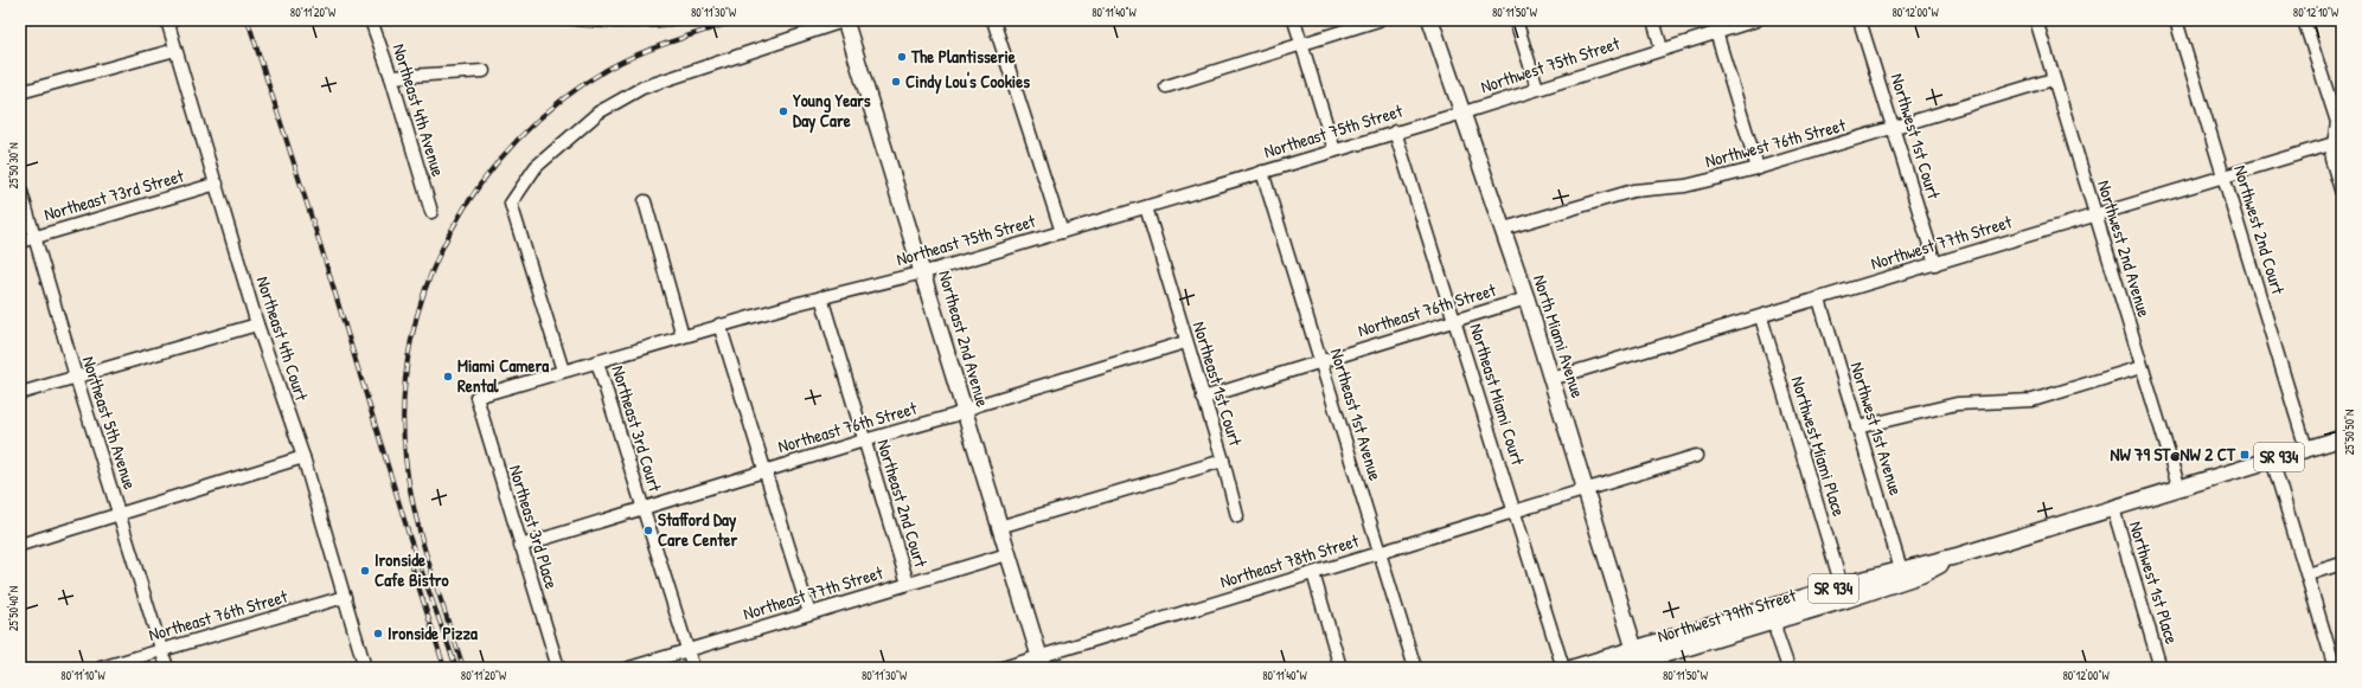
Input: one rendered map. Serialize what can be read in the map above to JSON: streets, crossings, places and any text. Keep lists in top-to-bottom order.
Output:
{
  "streets": {
    "main road": [
      "North Miami Avenue",
      "Northeast 2nd Avenue",
      "SR 934",
      "Northwest 79th Street"
    ],
    "street": [
      "Northwest 75th Street",
      "Northeast 4th Avenue",
      "Northeast 75th Street",
      "Northwest 1st Court",
      "Northwest 76th Street",
      "Northeast 73rd Street",
      "Northwest 2nd Court",
      "Northwest 77th Street",
      "Northwest 2nd Avenue",
      "Northeast 76th Street",
      "Northeast 4th Court",
      "Northeast 1st Court",
      "Northeast Miami Court",
      "Northeast 1st Avenue",
      "Northeast 5th Avenue",
      "Northeast 3rd Court",
      "Northwest 1st Avenue",
      "Northwest Miami Place",
      "Northeast 2nd Court",
      "Northeast 3rd Place",
      "Northeast 78th Street",
      "Northwest 1st Place",
      "Northeast 77th Street"
    ]
  },
  "crossings": [
    ["Northwest 75th Street", "Northeast 75th Street"],
    ["Northwest 75th Street", "North Miami Avenue"],
    ["Northeast 75th Street", "North Miami Avenue"],
    ["Northeast 75th Street", "Northeast 2nd Avenue"],
    ["Northeast 75th Street", "Northeast 1st Court"],
    ["Northeast 75th Street", "Northeast Miami Court"],
    ["Northeast 75th Street", "Northeast 1st Avenue"],
    ["Northeast 75th Street", "Northeast 3rd Court"],
    ["Northeast 75th Street", "Northeast 2nd Court"],
    ["Northeast 75th Street", "Northeast 3rd Place"],
    ["Northwest 1st Court", "Northwest 76th Street"],
    ["Northwest 1st Court", "Northwest 77th Street"],
    ["Northwest 76th Street", "Northwest 2nd Avenue"],
    ["Northwest 76th Street", "North Miami Avenue"],
    ["Northeast 73rd Street", "Northeast 4th Court"],
    ["Northeast 73rd Street", "Northeast 5th Avenue"],
    ["Northwest 2nd Court", "Northwest 77th Street"],
    ["Northwest 2nd Court", "Northwest 79th Street"],
    ["Northwest 77th Street", "Northwest 2nd Avenue"],
    ["Northwest 77th Street", "North Miami Avenue"],
    ["Northwest 77th Street", "Northwest 1st Avenue"],
    ["Northwest 77th Street", "Northwest Miami Place"],
    ["Northwest 2nd Avenue", "Northwest 79th Street"],
    ["Northeast 76th Street", "North Miami Avenue"],
    ["Northeast 76th Street", "Northeast 4th Court"],
    ["Northeast 76th Street", "Northeast 2nd Avenue"],
    ["Northeast 76th Street", "Northeast 1st Court"],
    ["Northeast 76th Street", "Northeast Miami Court"],
    ["Northeast 76th Street", "Northeast 1st Avenue"],
    ["Northeast 76th Street", "Northeast 5th Avenue"],
    ["Northeast 76th Street", "Northeast 3rd Court"],
    ["Northeast 76th Street", "Northeast 2nd Court"],
    ["Northeast 76th Street", "Northeast 3rd Place"],
    ["North Miami Avenue", "SR 934"],
    ["North Miami Avenue", "Northeast 78th Street"],
    ["North Miami Avenue", "Northwest 79th Street"],
    ["Northeast 2nd Avenue", "Northeast 78th Street"],
    ["Northeast 2nd Avenue", "Northeast 77th Street"],
    ["Northeast Miami Court", "Northeast 78th Street"],
    ["Northeast 1st Avenue", "Northeast 78th Street"],
    ["Northeast 3rd Court", "Northeast 77th Street"],
    ["Northwest 1st Avenue", "Northwest 79th Street"],
    ["Northwest Miami Place", "Northwest 79th Street"],
    ["SR 934", "Northwest 79th Street"],
    ["Northeast 2nd Court", "Northeast 77th Street"],
    ["Northwest 1st Place", "Northwest 79th Street"]
  ],
  "places": {
    "other": [
      "The Plantisserie",
      "Cindy Lou's Cookies",
      "Young Years Day Care",
      "Miami Camera Rental",
      "Stafford Day Care Center",
      "Ironside Cafe Bistro",
      "Ironside Pizza"
    ],
    "transit": ["NW 79 ST@NW 2 CT"]
  },
  "coordinates": [
    "80°11'20\"W",
    "80°11'30\"W",
    "80°11'40\"W",
    "80°11'50\"W",
    "80°12'00\"W",
    "80°12'10\"W",
    "25°50'30\"N",
    "25°50'50\"N",
    "25°50'40\"N",
    "80°11'10\"W"
  ]
}
